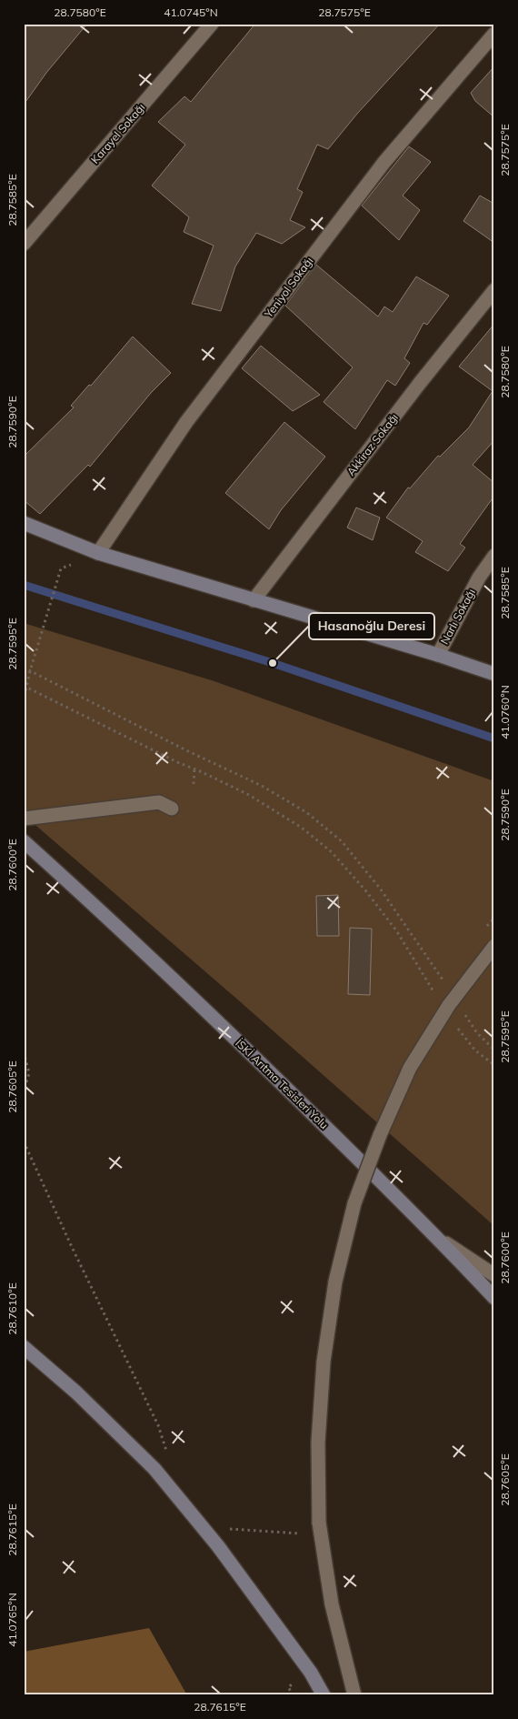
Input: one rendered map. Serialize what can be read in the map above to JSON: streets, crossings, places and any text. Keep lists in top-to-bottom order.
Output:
{
  "streets": {
    "street": [
      "Karayel Sokağı",
      "Yeniyol Sokağı",
      "Akkiraz Sokağı",
      "Narlı Sokağı",
      "İSKİ Arıtma Tesisleri Yolu"
    ]
  },
  "places": ["Hasanoğlu Deresi"],
  "coordinates": [
    "28.7580°E",
    "41.0745°N",
    "28.7575°E",
    "28.7585°E",
    "28.7590°E",
    "28.7595°E",
    "41.0760°N",
    "28.7600°E",
    "28.7605°E",
    "28.7610°E",
    "28.7615°E",
    "41.0765°N"
  ]
}
